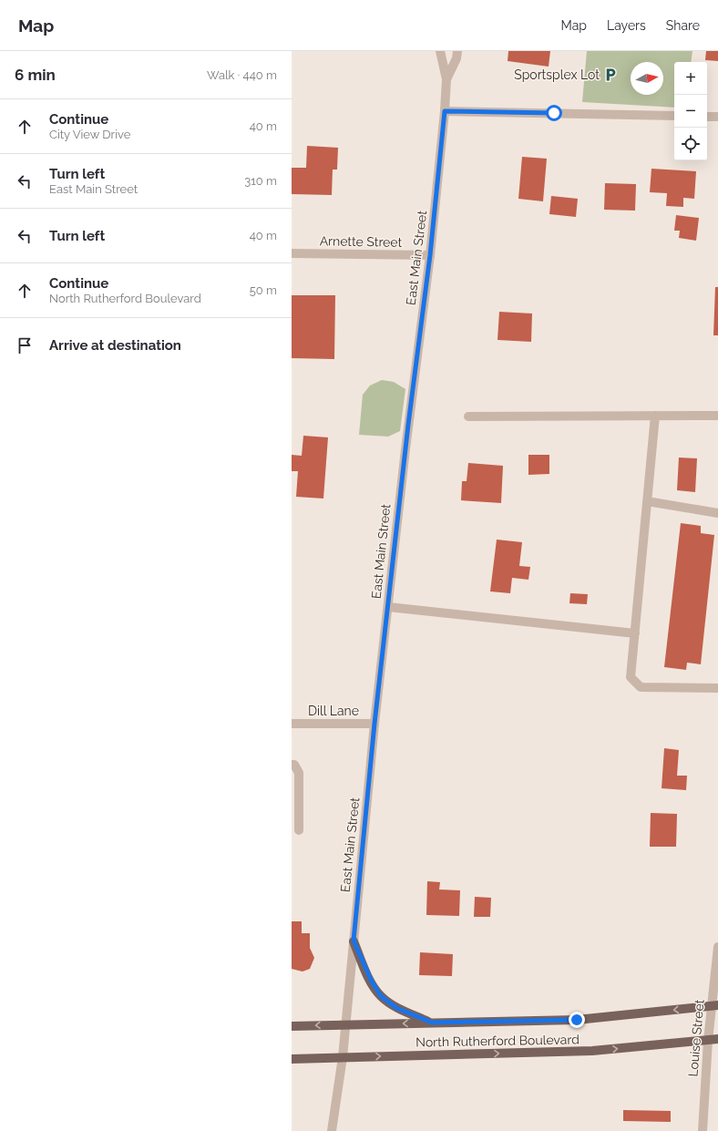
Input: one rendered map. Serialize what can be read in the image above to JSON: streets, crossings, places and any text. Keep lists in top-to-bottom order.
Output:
{
  "streets": {
    "main road": ["North Rutherford Boulevard"],
    "street": [
      "Arnette Street",
      "East Main Street",
      "Dill Lane",
      "Louise Street"
    ]
  },
  "crossings": [
    ["Arnette Street", "East Main Street"],
    ["East Main Street", "Dill Lane"],
    ["East Main Street", "North Rutherford Boulevard"],
    ["Louise Street", "North Rutherford Boulevard"]
  ],
  "places": {
    "parking": ["Sportsplex Lot"]
  },
  "north": "right",
  "page": {
    "header": "Map",
    "nav": ["Map", "Layers", "Share"],
    "heading": ["6 min", "Walk · 440 m"],
    "map_buttons": ["+", "−"],
    "list": [
      ["Continue", "City View Drive", "40 m"],
      ["Turn left", "East Main Street", "310 m"],
      ["Turn left", "40 m"],
      ["Continue", "North Rutherford Boulevard", "50 m"],
      "Arrive at destination"
    ]
  }
}
